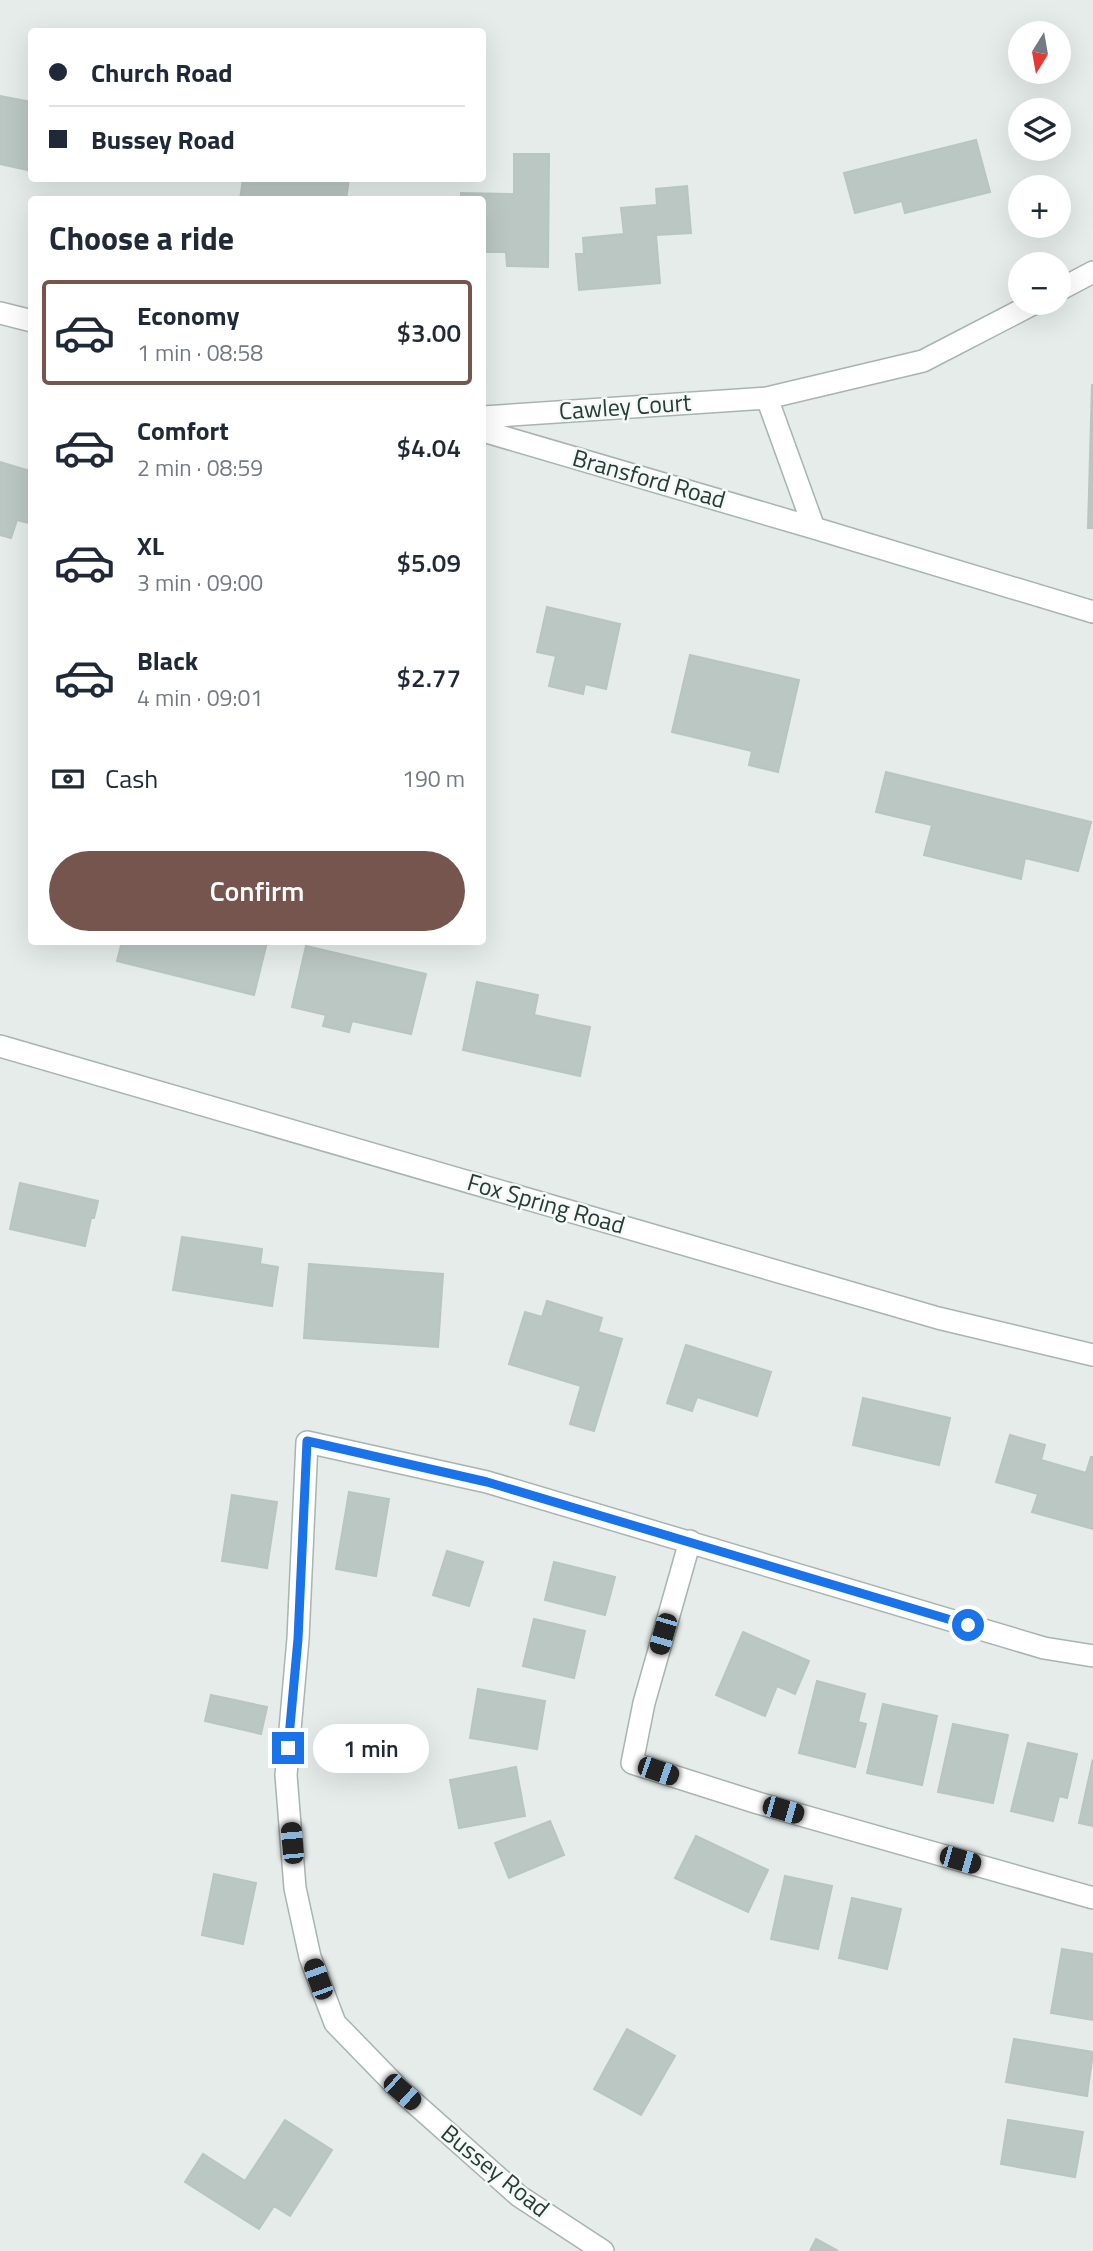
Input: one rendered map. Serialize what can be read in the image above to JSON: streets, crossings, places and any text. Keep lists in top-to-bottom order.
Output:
{
  "streets": {
    "street": [
      "Cawley Court",
      "Bransford Road",
      "Fox Spring Road",
      "Bussey Road"
    ]
  },
  "north": "bottom",
  "page": {
    "map_buttons": ["+", "−"],
    "banner": ["Church Road", "Bussey Road"],
    "heading": "Choose a ride",
    "list": [
      {
        "name": "Economy",
        "note": "1 min · 08:58",
        "value": "$3.00"
      },
      {
        "name": "Comfort",
        "note": "2 min · 08:59",
        "value": "$4.04"
      },
      {
        "name": "XL",
        "note": "3 min · 09:00",
        "value": "$5.09"
      },
      {
        "name": "Black",
        "note": "4 min · 09:01",
        "value": "$2.77"
      }
    ],
    "pay": ["Cash", "190 m"],
    "buttons": "Confirm",
    "bubble": "1 min"
  }
}
